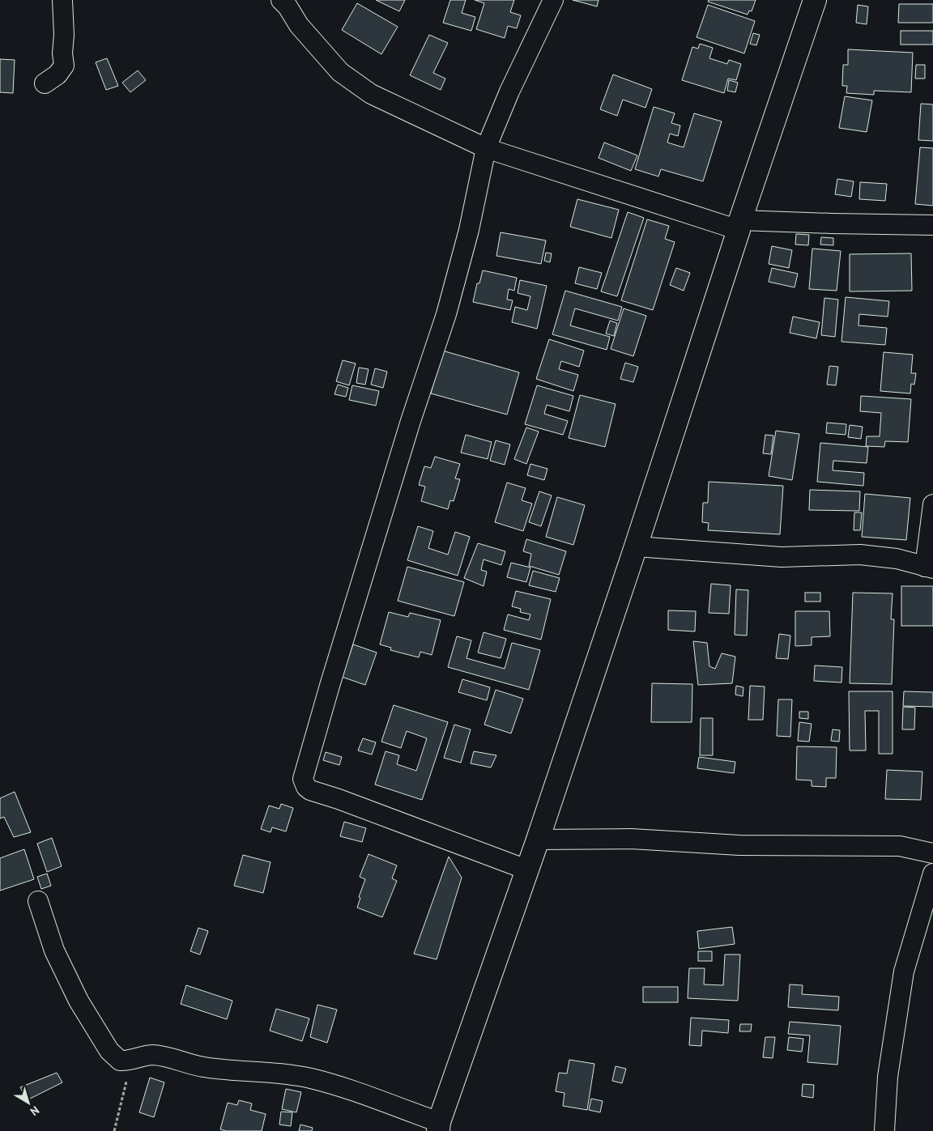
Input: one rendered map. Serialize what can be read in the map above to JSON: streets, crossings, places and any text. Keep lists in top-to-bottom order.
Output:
{
  "north": "bottom right"
}
